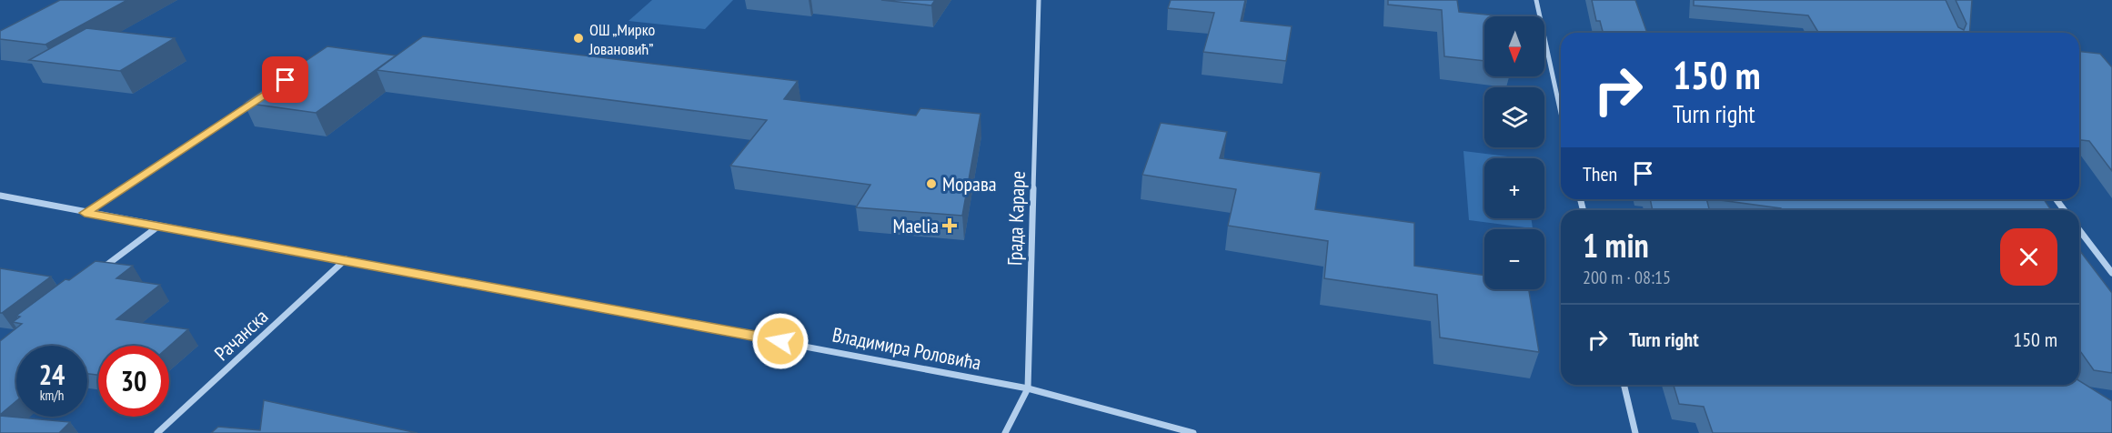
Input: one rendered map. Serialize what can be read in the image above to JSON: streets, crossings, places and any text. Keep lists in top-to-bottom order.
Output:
{
  "streets": {
    "street": ["Града Караре", "Рачанска", "Владимира Роловића"]
  },
  "crossings": [
    ["Града Караре", "Владимира Роловића"],
    ["Рачанска", "Владимира Роловића"]
  ],
  "places": {
    "other": ["ОШ „Мирко Јовановић”", "Морава"],
    "health": ["Maelia"]
  },
  "north": "bottom",
  "page": {
    "map_buttons": ["+", "−"],
    "turn": ["150 m", "Turn right"],
    "then": "Then",
    "heading": ["1 min", "200 m · 08:15"],
    "list": [
      {
        "name": "Turn right",
        "value": "150 m"
      }
    ],
    "speed": "24 km/h",
    "limit": "30"
  }
}
